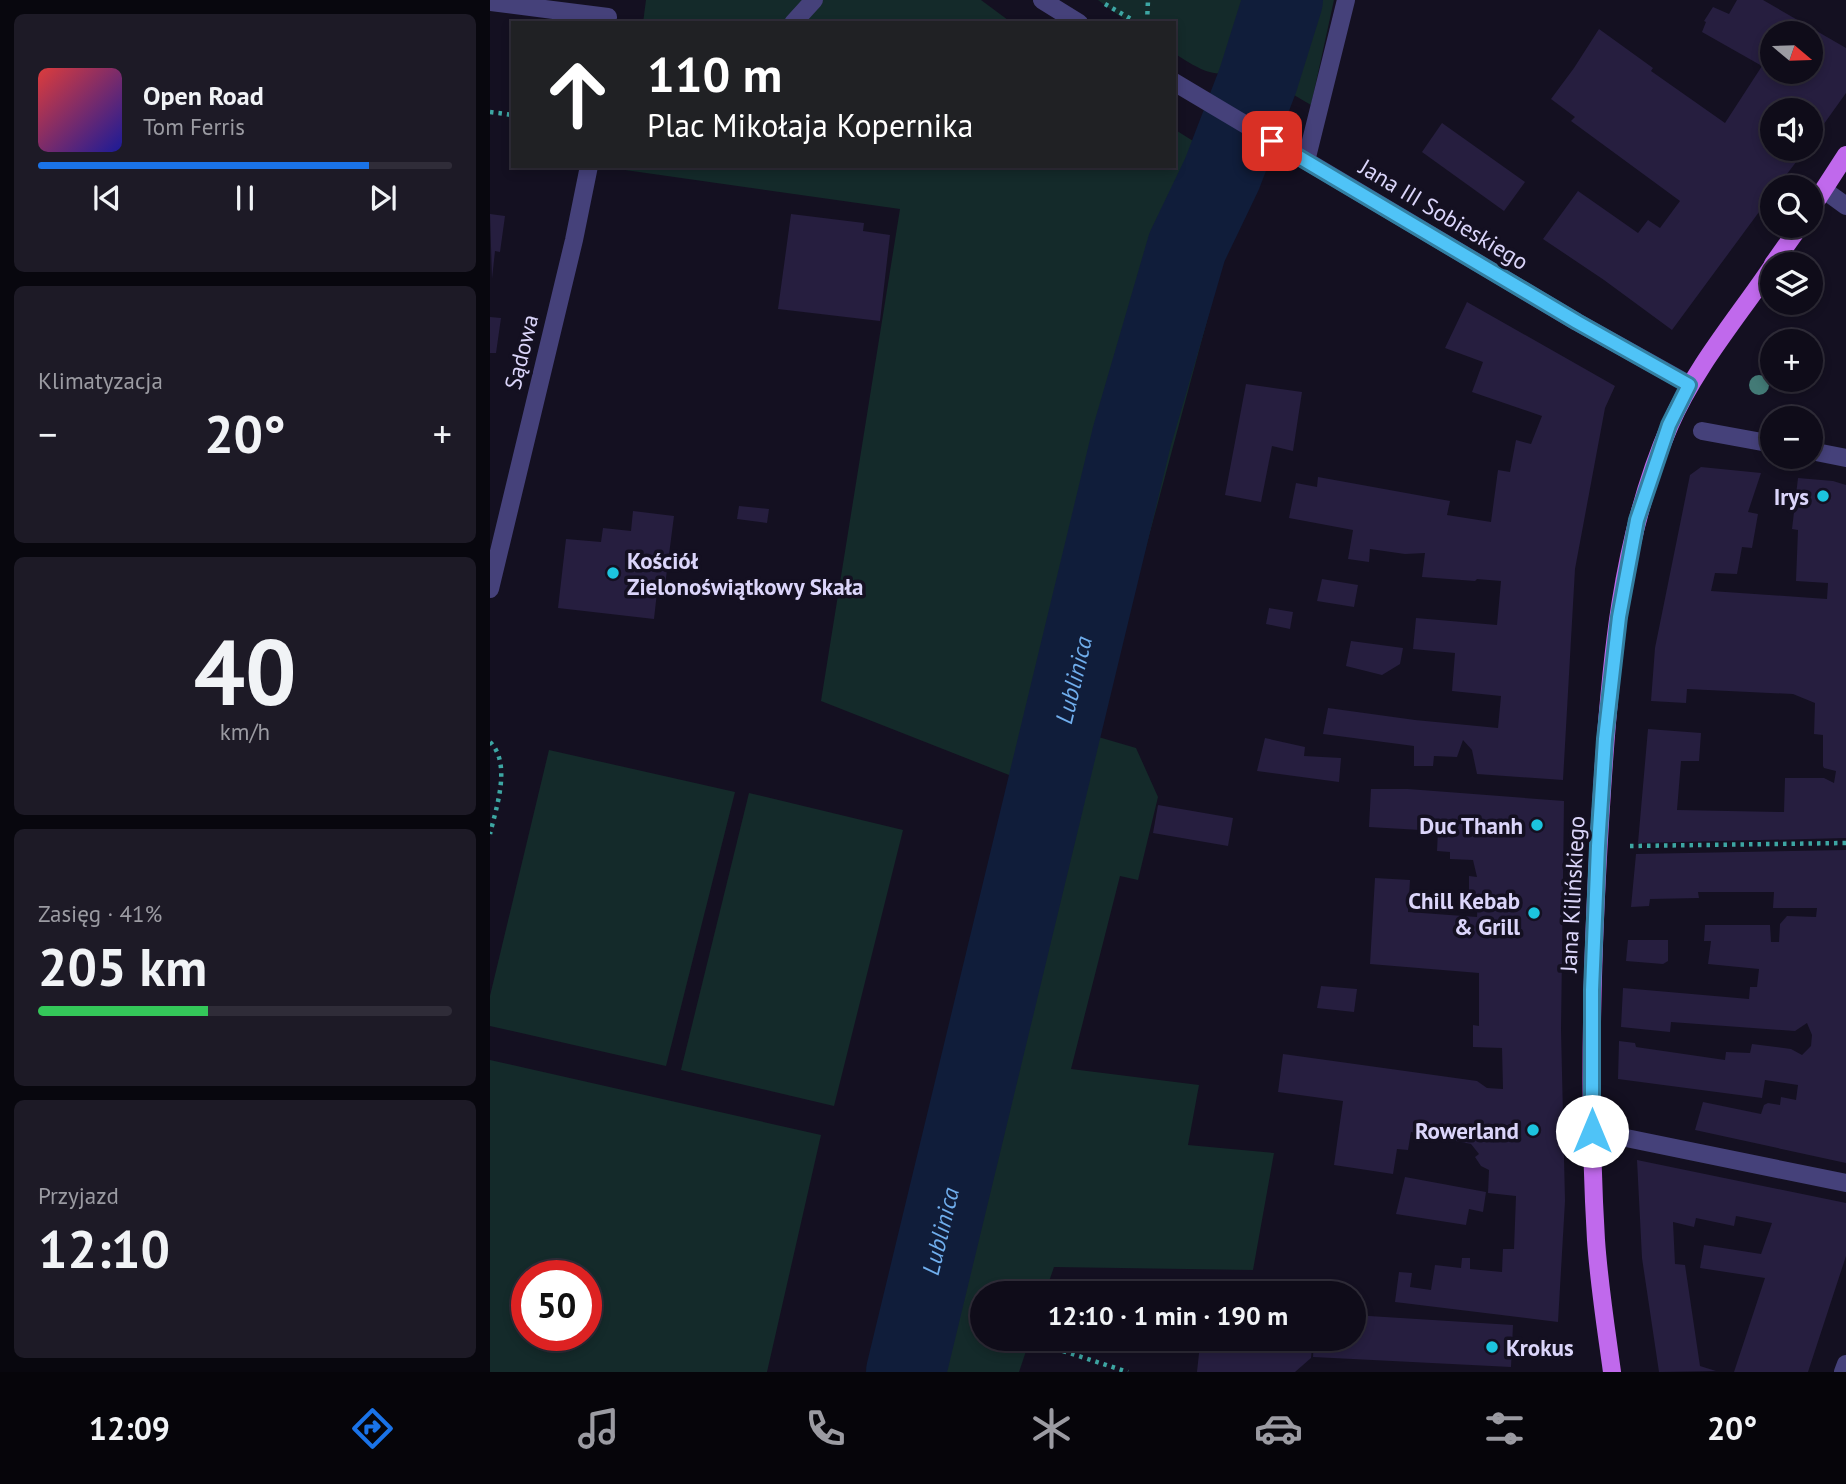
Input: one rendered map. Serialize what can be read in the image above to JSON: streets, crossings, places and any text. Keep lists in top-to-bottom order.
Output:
{
  "streets": {
    "main road": ["Jana Kilińskiego"],
    "street": ["Jana III Sobieskiego", "Sądowa"]
  },
  "crossings": [
    ["Jana III Sobieskiego", "Jana Kilińskiego"]
  ],
  "water": ["Lublinica"],
  "places": [
    "Irys",
    "Kościół Zielonoświątkowy Skała",
    "Duc Thanh",
    "Chill Kebab & Grill",
    "Rowerland",
    "Krokus"
  ],
  "north": "right",
  "page": {
    "map_buttons": ["+", "−"],
    "turn": ["110 m", "Plac Mikołaja Kopernika"],
    "song": ["Open Road", "Tom Ferris"],
    "tile": [
      "Klimatyzacja",
      ["40", "km/h"],
      ["Zasięg · 41%", "205 km"],
      ["Przyjazd", "12:10"]
    ],
    "heat": ["−", "20°", "+"],
    "limit": "50",
    "trip": "12:10 · 1 min · 190 m",
    "tabs": ["12:09", "20°"]
  }
}
